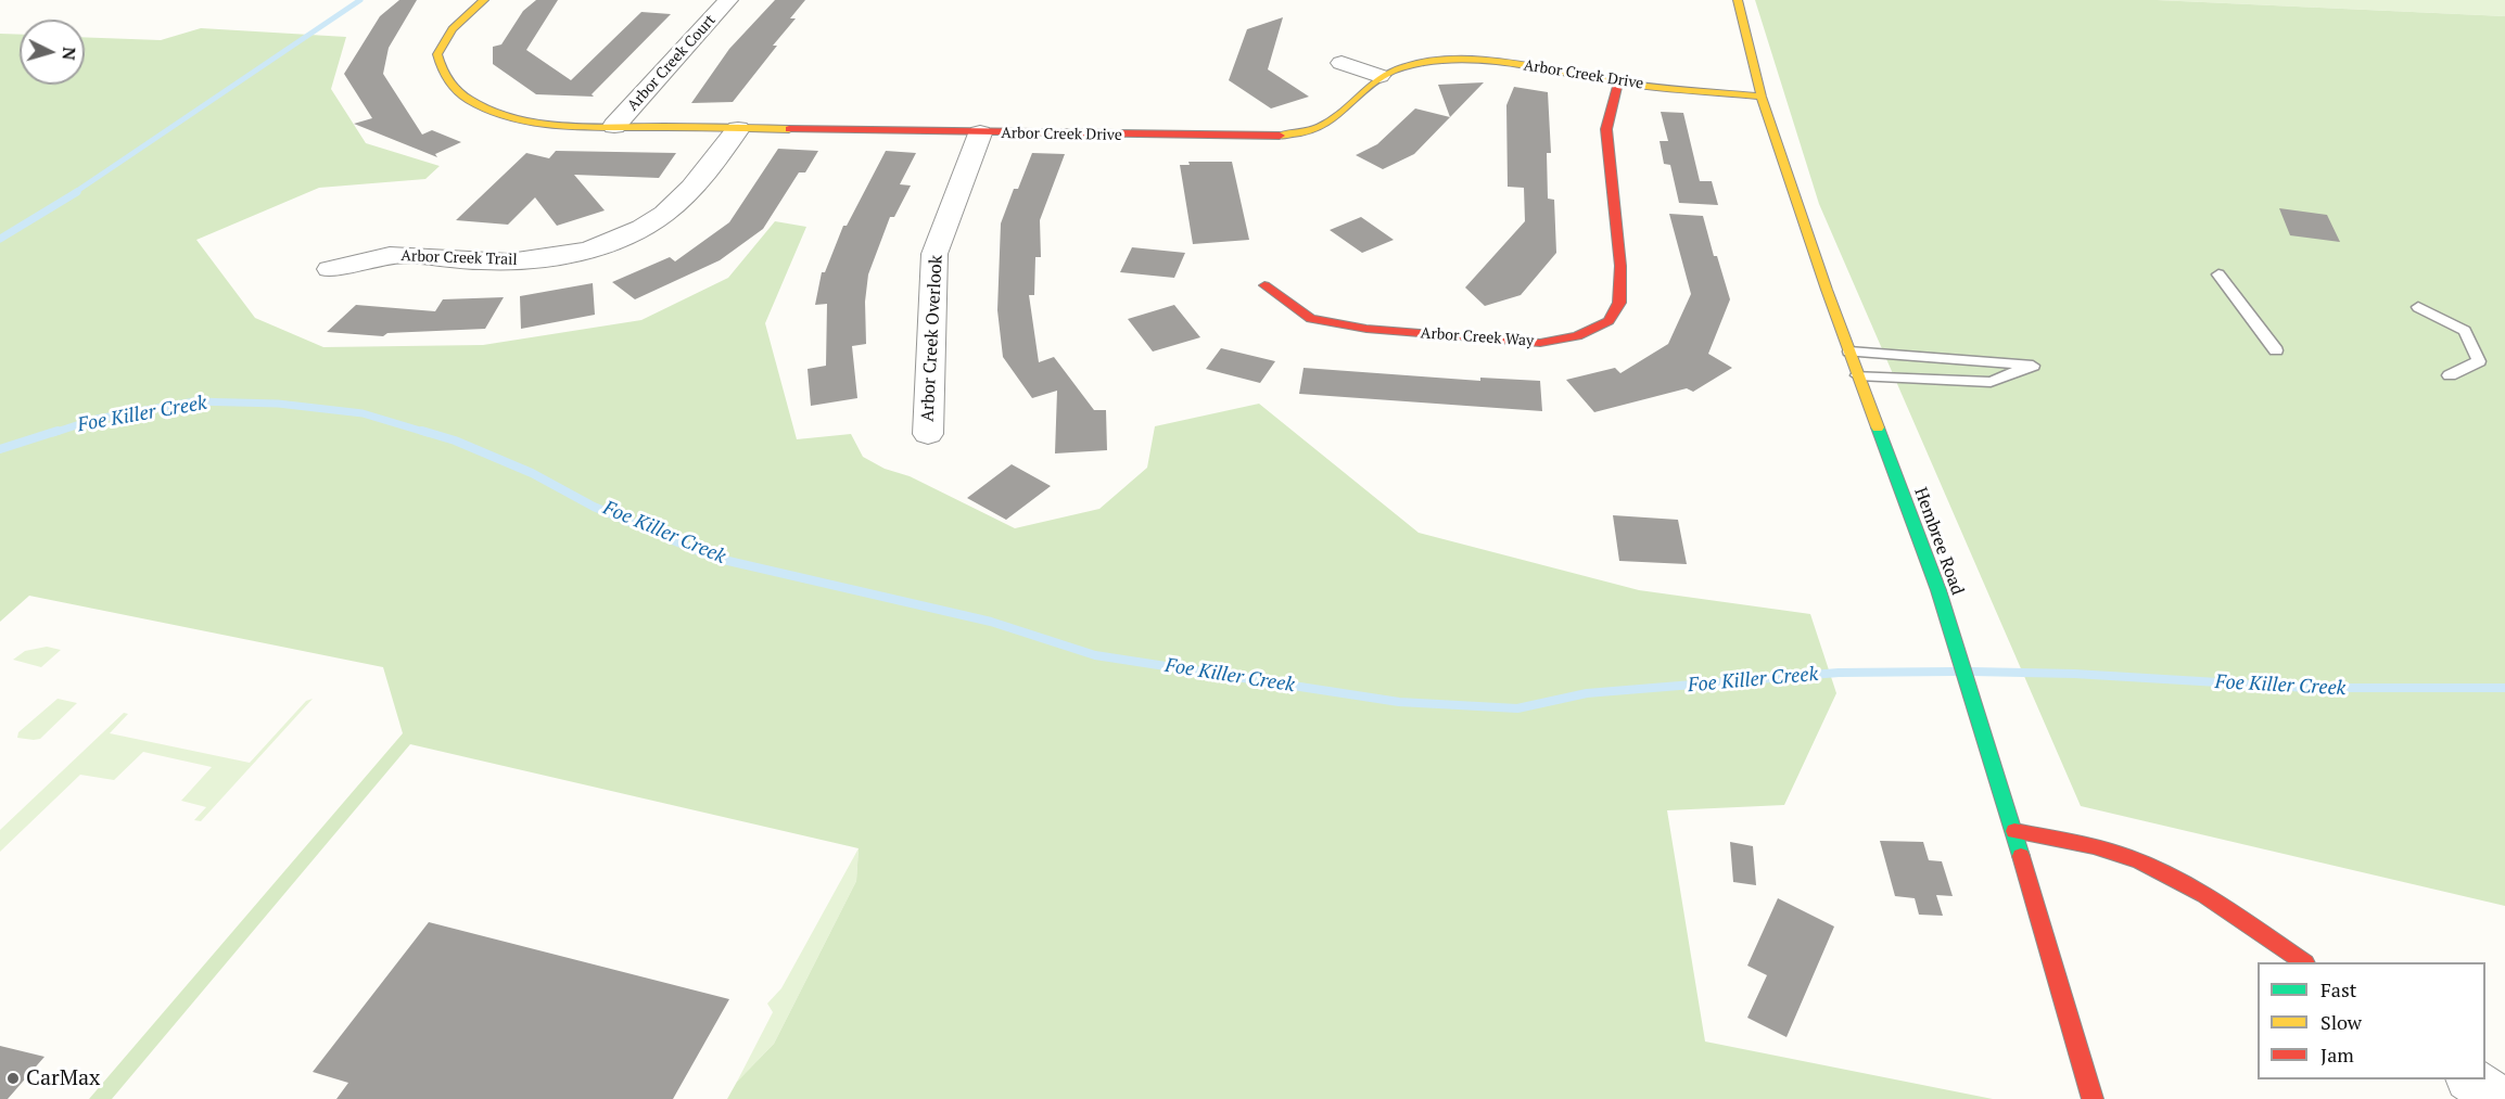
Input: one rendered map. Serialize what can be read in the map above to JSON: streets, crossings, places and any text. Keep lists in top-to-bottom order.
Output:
{
  "streets": {
    "street": [
      "Arbor Creek Court",
      "Arbor Creek Drive",
      "Arbor Creek Trail",
      "Arbor Creek Way",
      "Arbor Creek Overlook",
      "Hembree Road"
    ]
  },
  "crossings": [
    ["Arbor Creek Court", "Arbor Creek Drive"],
    ["Arbor Creek Drive", "Arbor Creek Trail"],
    ["Arbor Creek Drive", "Arbor Creek Way"],
    ["Arbor Creek Drive", "Arbor Creek Overlook"],
    ["Arbor Creek Drive", "Hembree Road"]
  ],
  "water": ["Foe Killer Creek"],
  "places": ["CarMax"],
  "legend": ["Fast", "Slow", "Jam"],
  "north": "right"
}
